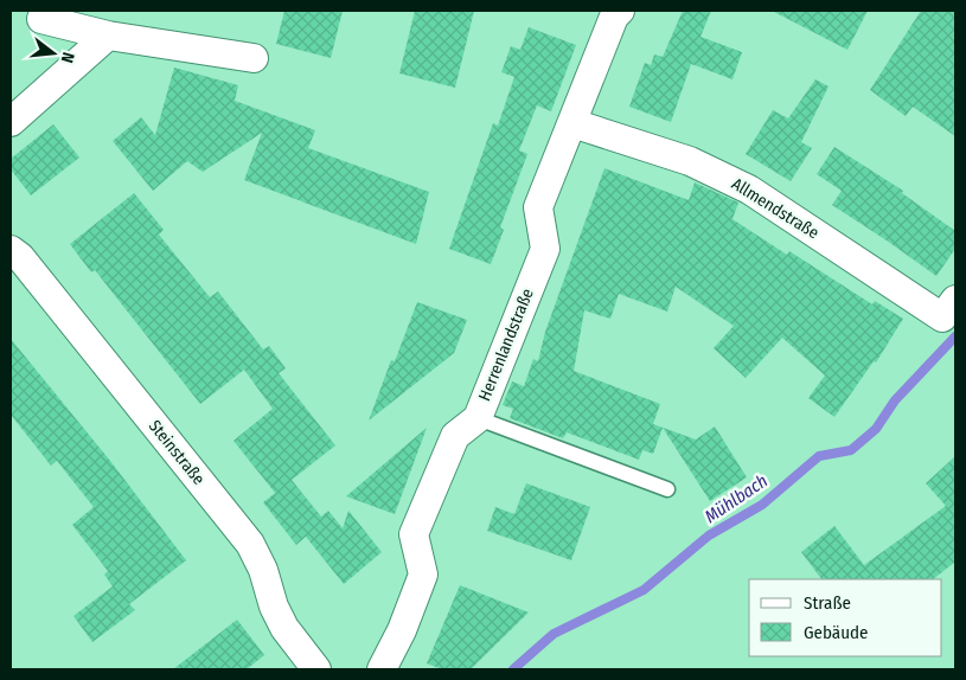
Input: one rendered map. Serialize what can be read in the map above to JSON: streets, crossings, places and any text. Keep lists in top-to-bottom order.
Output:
{
  "streets": {
    "street": ["Allmendstraße", "Herrenlandstraße", "Steinstraße"]
  },
  "crossings": [
    ["Allmendstraße", "Herrenlandstraße"]
  ],
  "water": ["Mühlbach"],
  "legend": ["Straße", "Gebäude"],
  "north": "right"
}
